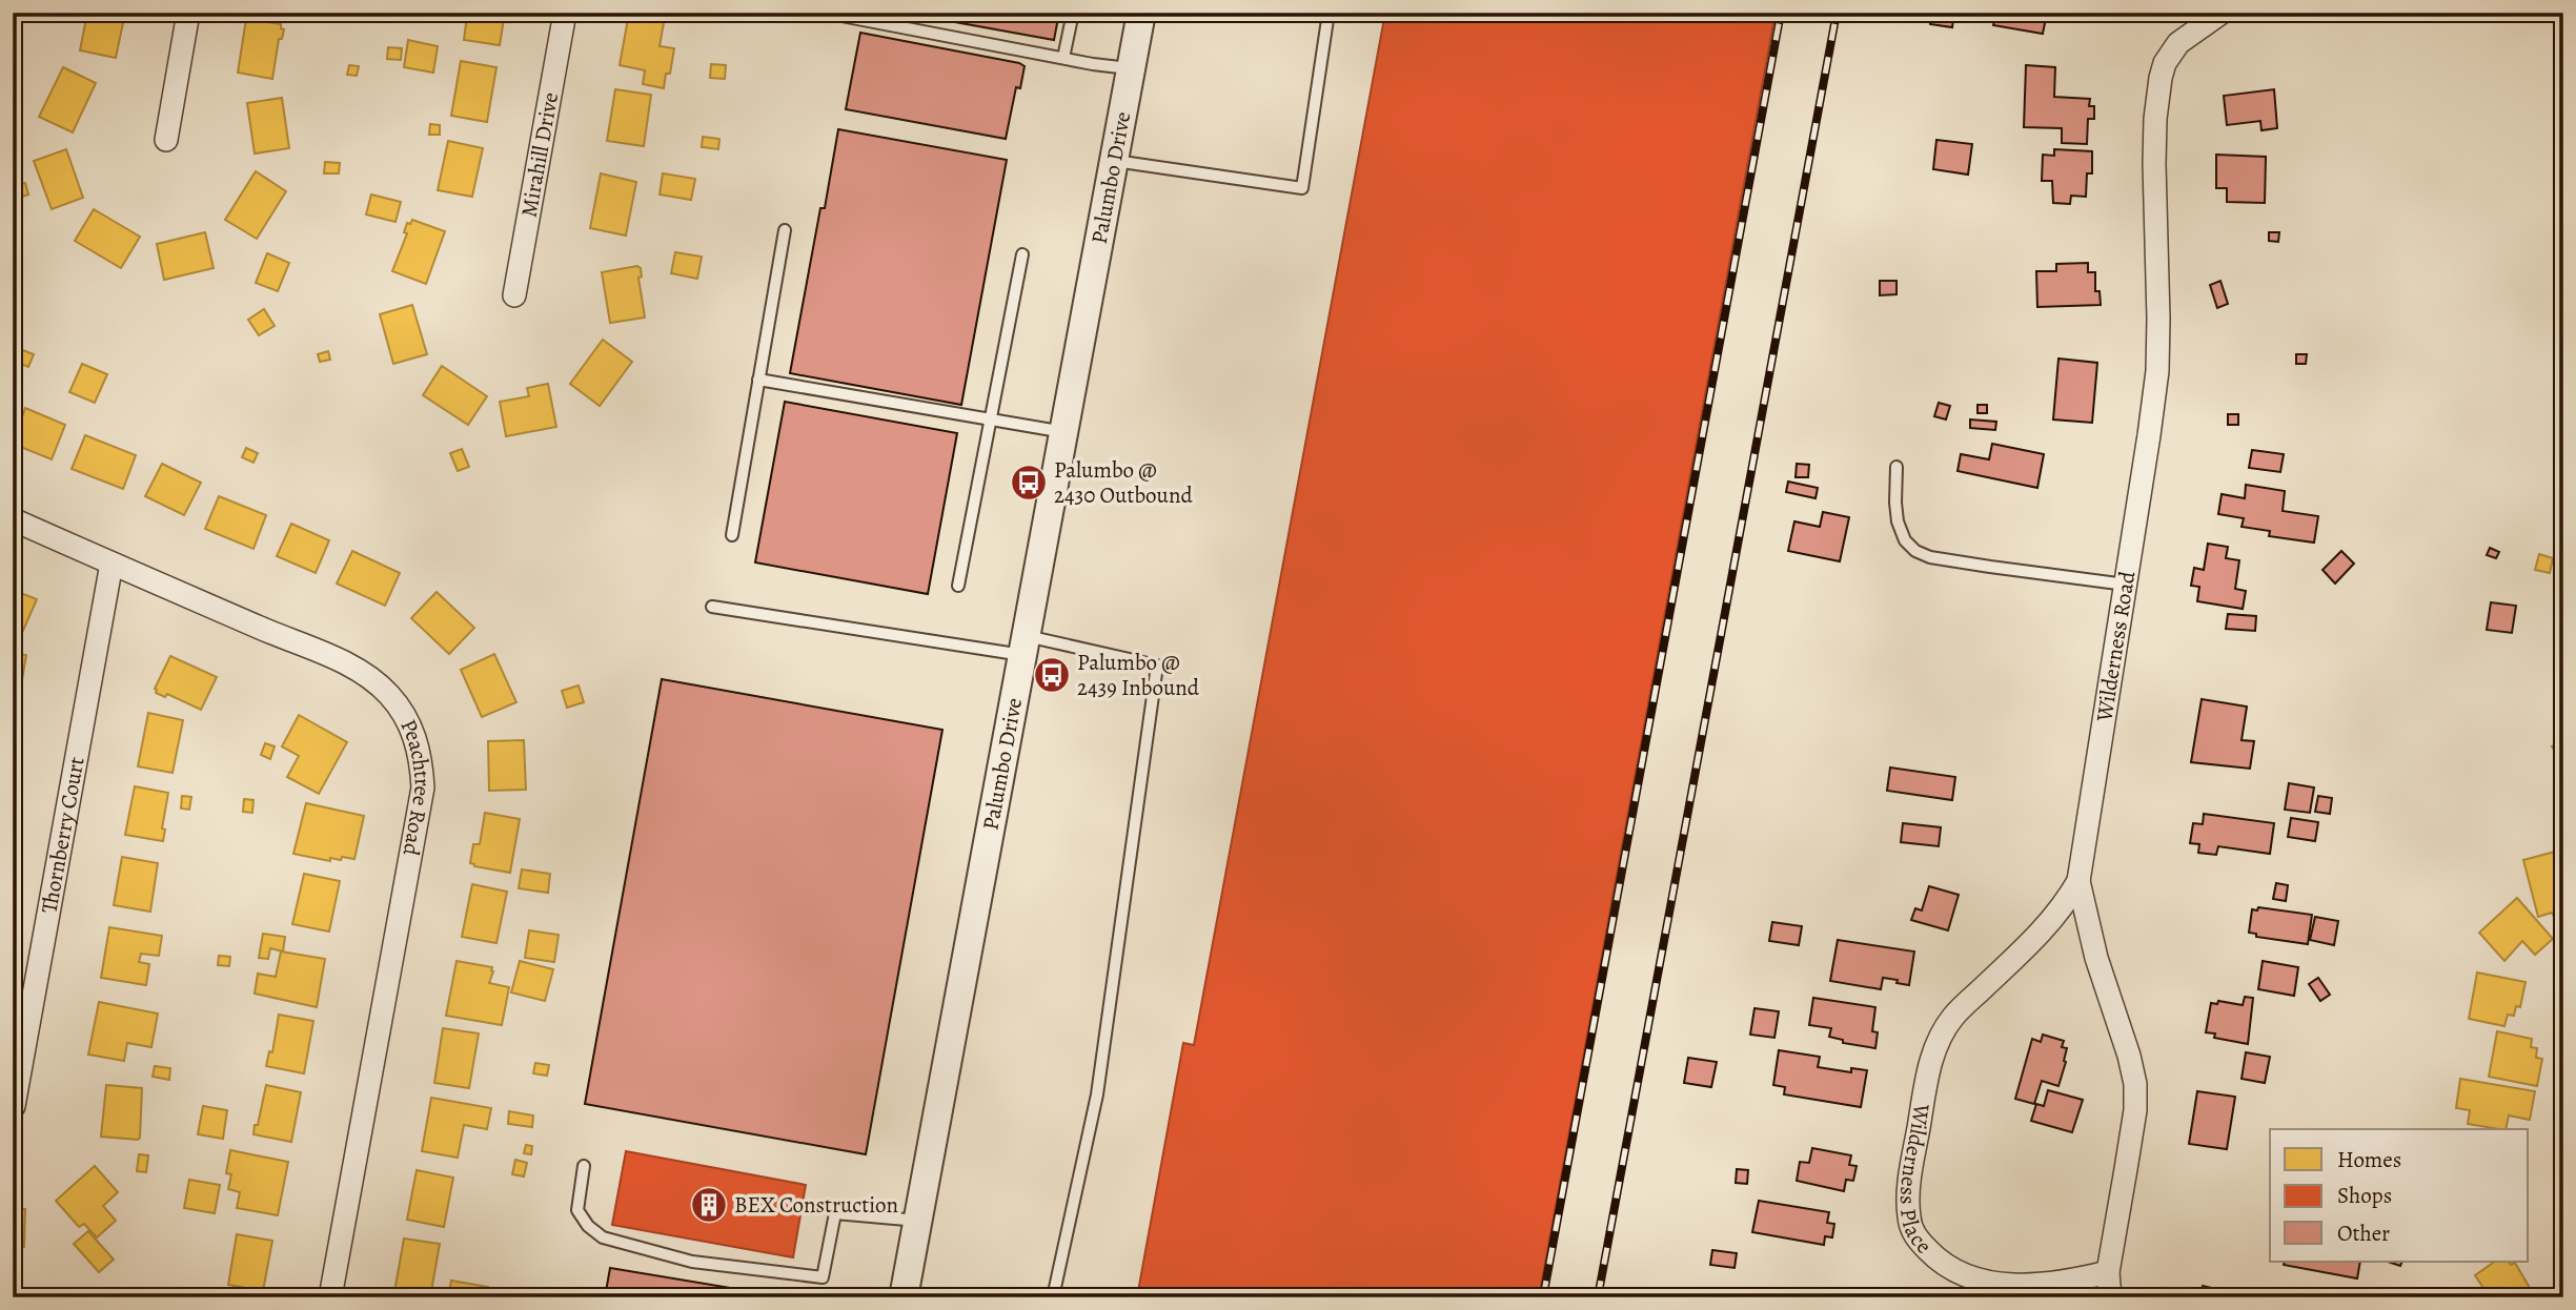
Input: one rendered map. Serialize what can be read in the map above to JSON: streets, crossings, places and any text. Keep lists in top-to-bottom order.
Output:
{
  "streets": {
    "street": [
      "Mirahill Drive",
      "Palumbo Drive",
      "Wilderness Road",
      "Peachtree Road",
      "Thornberry Court",
      "Wilderness Place"
    ]
  },
  "crossings": [
    ["Wilderness Road", "Wilderness Place"],
    ["Peachtree Road", "Thornberry Court"]
  ],
  "places": {
    "bus stop": ["Palumbo @ 2430 Outbound", "Palumbo @ 2439 Inbound"],
    "building": ["BEX Construction"]
  },
  "legend": ["Homes", "Shops", "Other"]
}
